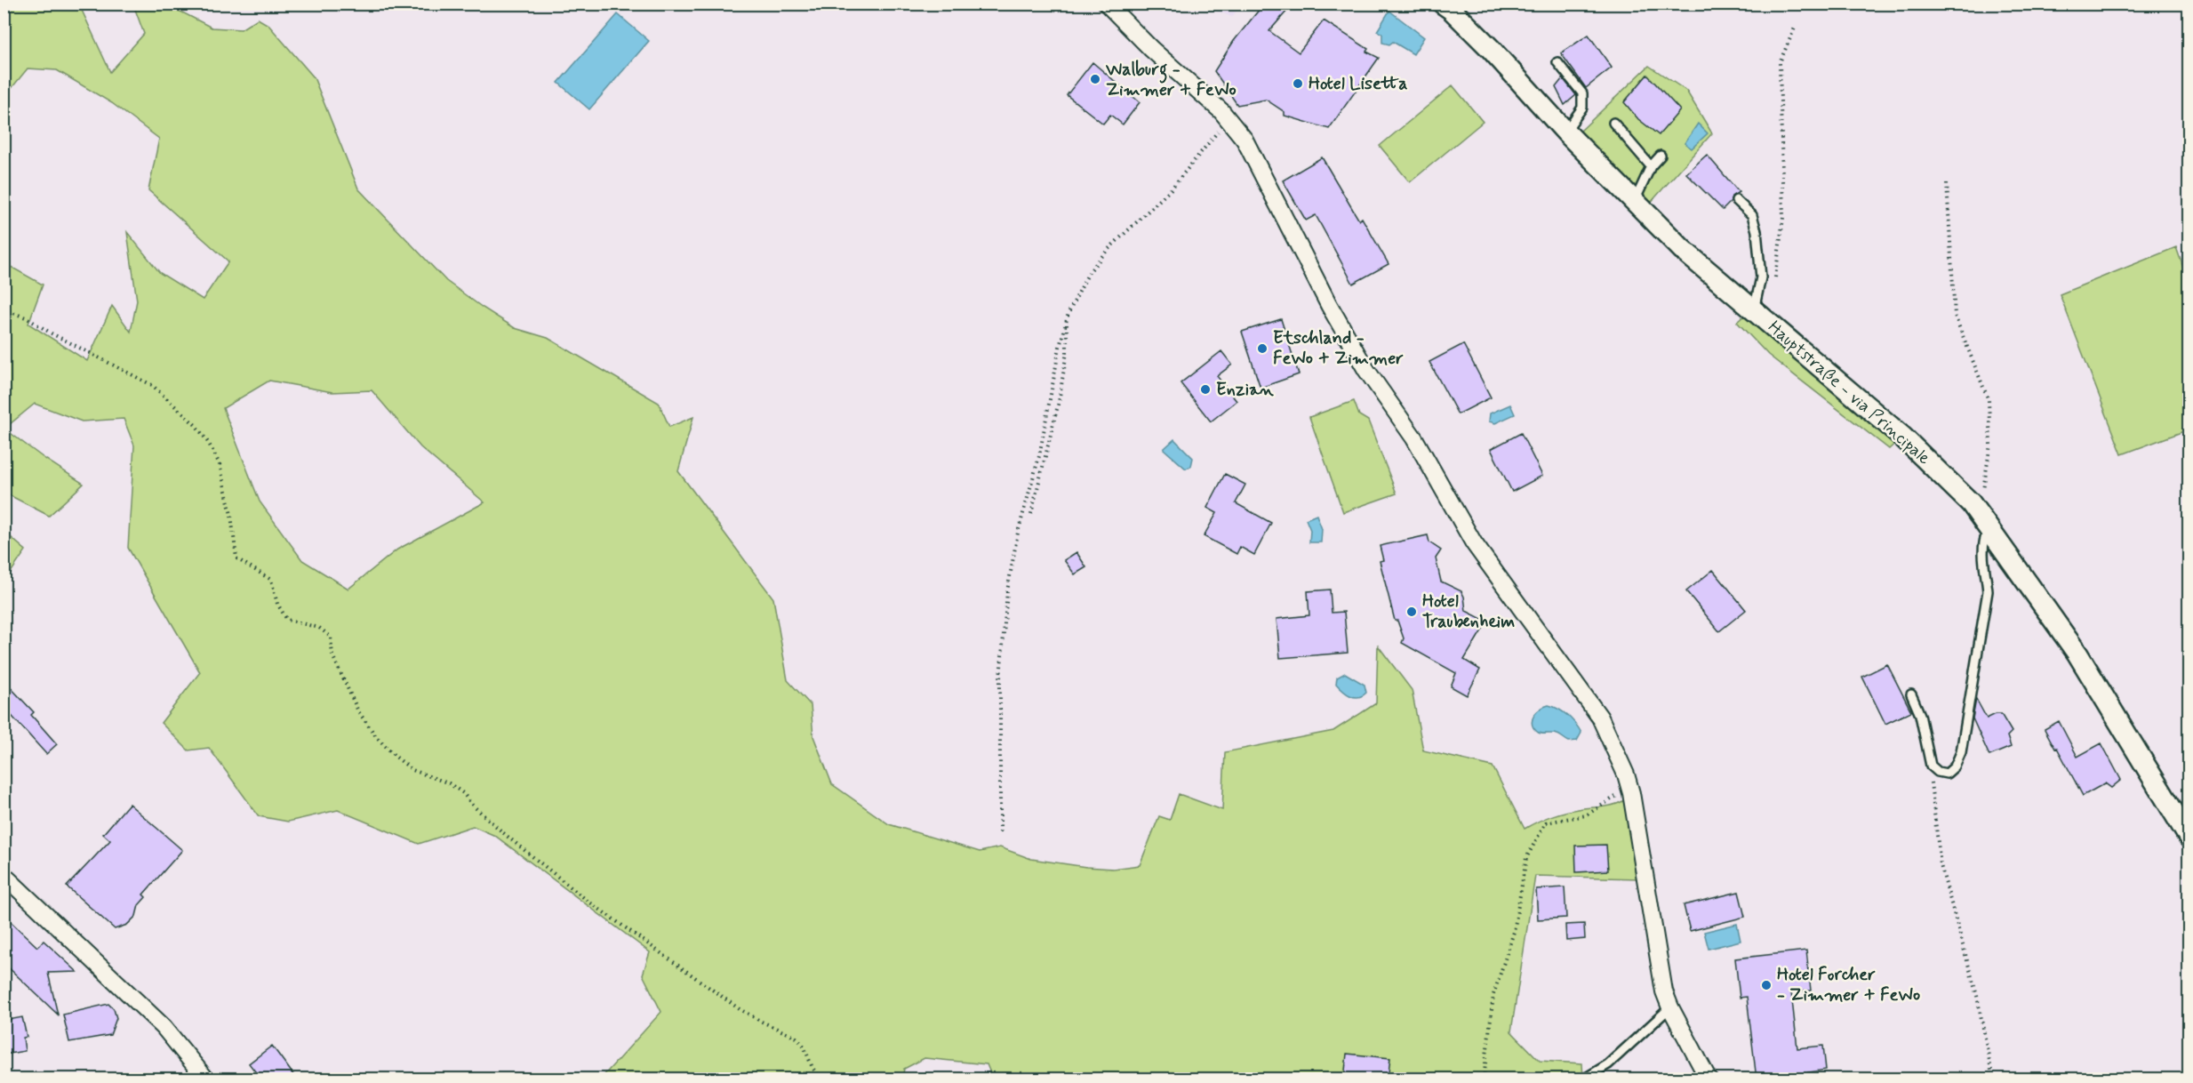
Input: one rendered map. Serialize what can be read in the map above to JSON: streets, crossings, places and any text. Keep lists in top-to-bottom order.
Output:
{
  "streets": {
    "street": ["Hauptstraße - via Principale"]
  },
  "places": [
    "Walburg - Zimmer + FeWo",
    "Hotel Lisetta",
    "Etschland - FeWo + Zimmer",
    "Enzian",
    "Hotel Traubenheim",
    "Hotel Forcher - Zimmer + FeWo"
  ]
}
